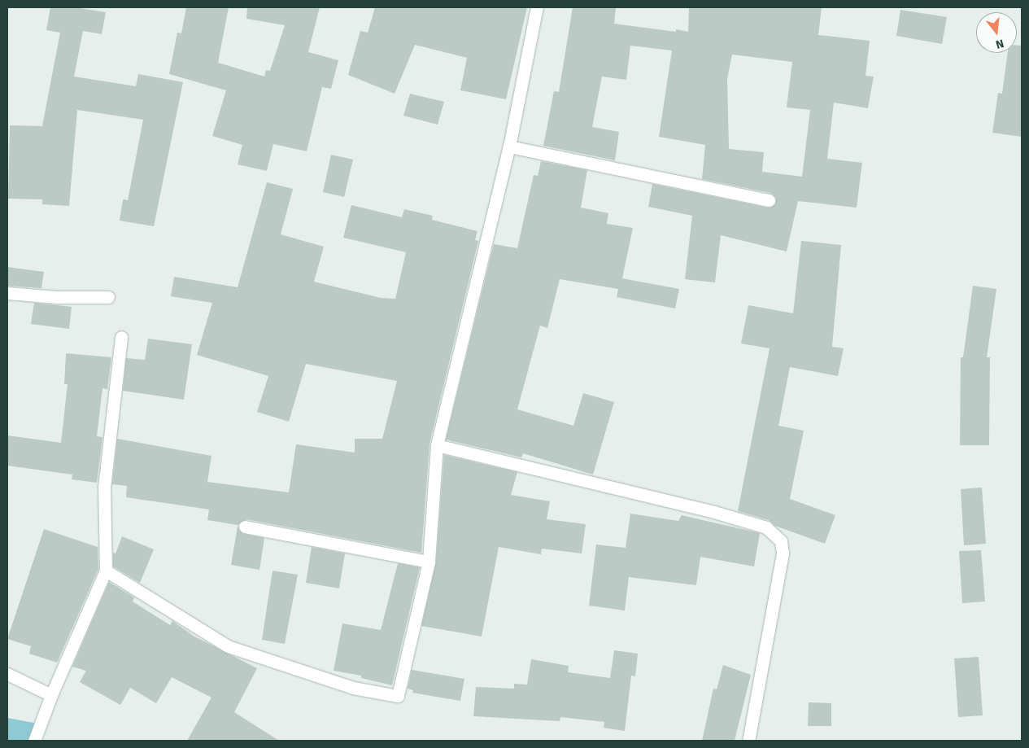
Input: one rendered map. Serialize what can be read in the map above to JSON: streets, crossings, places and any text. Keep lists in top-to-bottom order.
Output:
{
  "north": "bottom"
}
